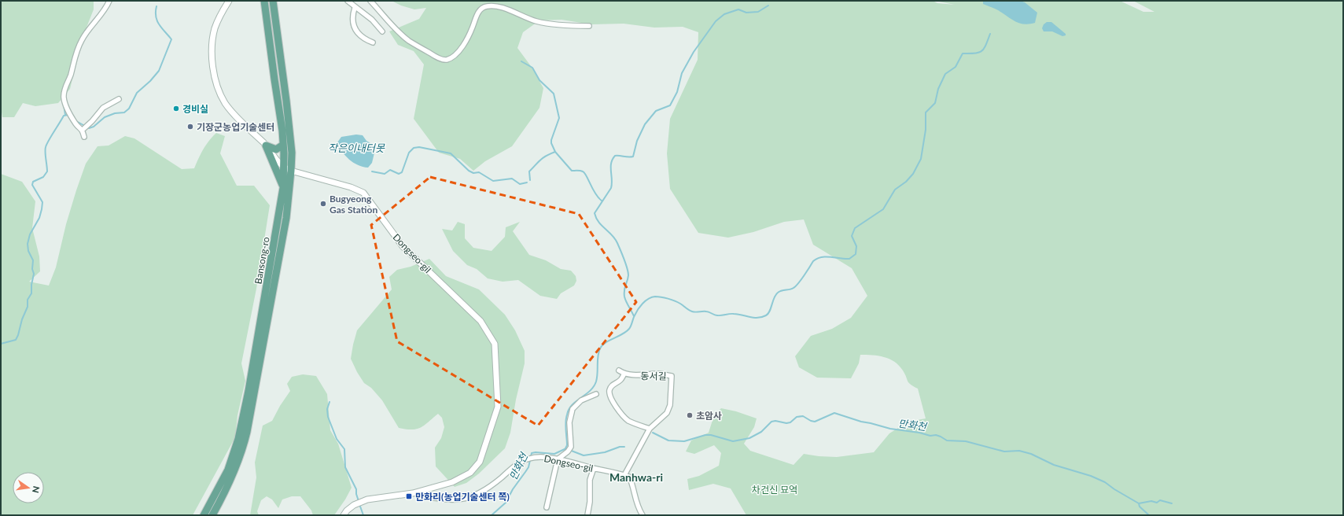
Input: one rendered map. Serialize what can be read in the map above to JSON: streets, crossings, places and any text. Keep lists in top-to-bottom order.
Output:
{
  "streets": {
    "main road": ["Bansong-ro"],
    "street": ["Dongseo-gil", "동서길"]
  },
  "crossings": [
    ["Dongseo-gil", "Bansong-ro"]
  ],
  "districts": ["Manhwa-ri"],
  "water": ["작은이내터못", "만화천"],
  "parks": ["차건신 묘역"],
  "places": {
    "other": [
      "경비실",
      "기장군농업기술센터",
      "Bugyeong Gas Station",
      "초암사"
    ],
    "transit": ["만화리(농업기술센터 쪽)"]
  },
  "north": "right"
}
